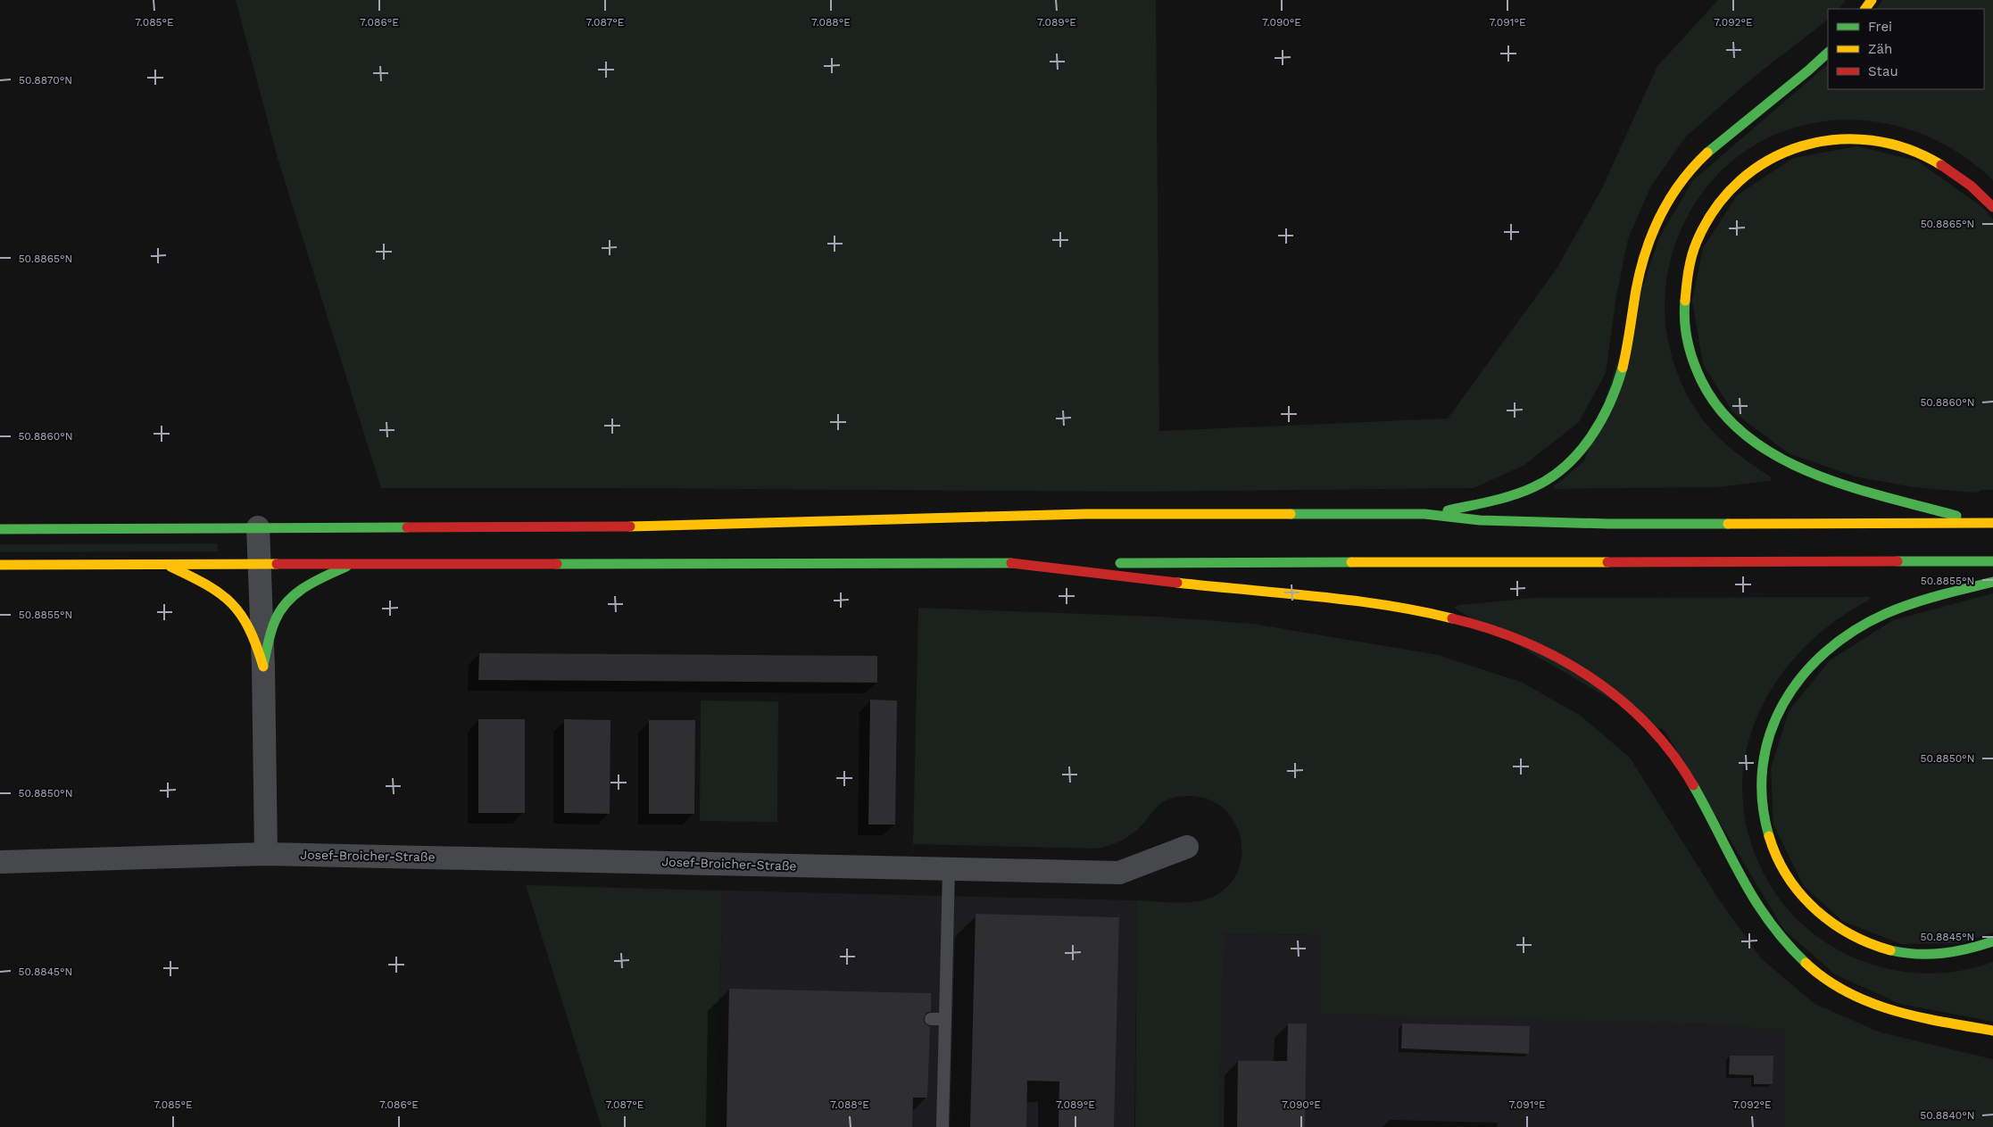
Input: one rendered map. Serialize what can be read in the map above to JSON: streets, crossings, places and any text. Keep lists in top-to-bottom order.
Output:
{
  "streets": {
    "street": ["Josef-Broicher-Straße"]
  },
  "legend": ["Frei", "Zäh", "Stau"],
  "coordinates": [
    "7.085°E",
    "7.086°E",
    "7.087°E",
    "7.088°E",
    "7.089°E",
    "7.090°E",
    "7.091°E",
    "7.092°E",
    "50.8870°N",
    "50.8865°N",
    "50.8860°N",
    "50.8855°N",
    "50.8850°N",
    "50.8845°N",
    "50.8840°N"
  ]
}
